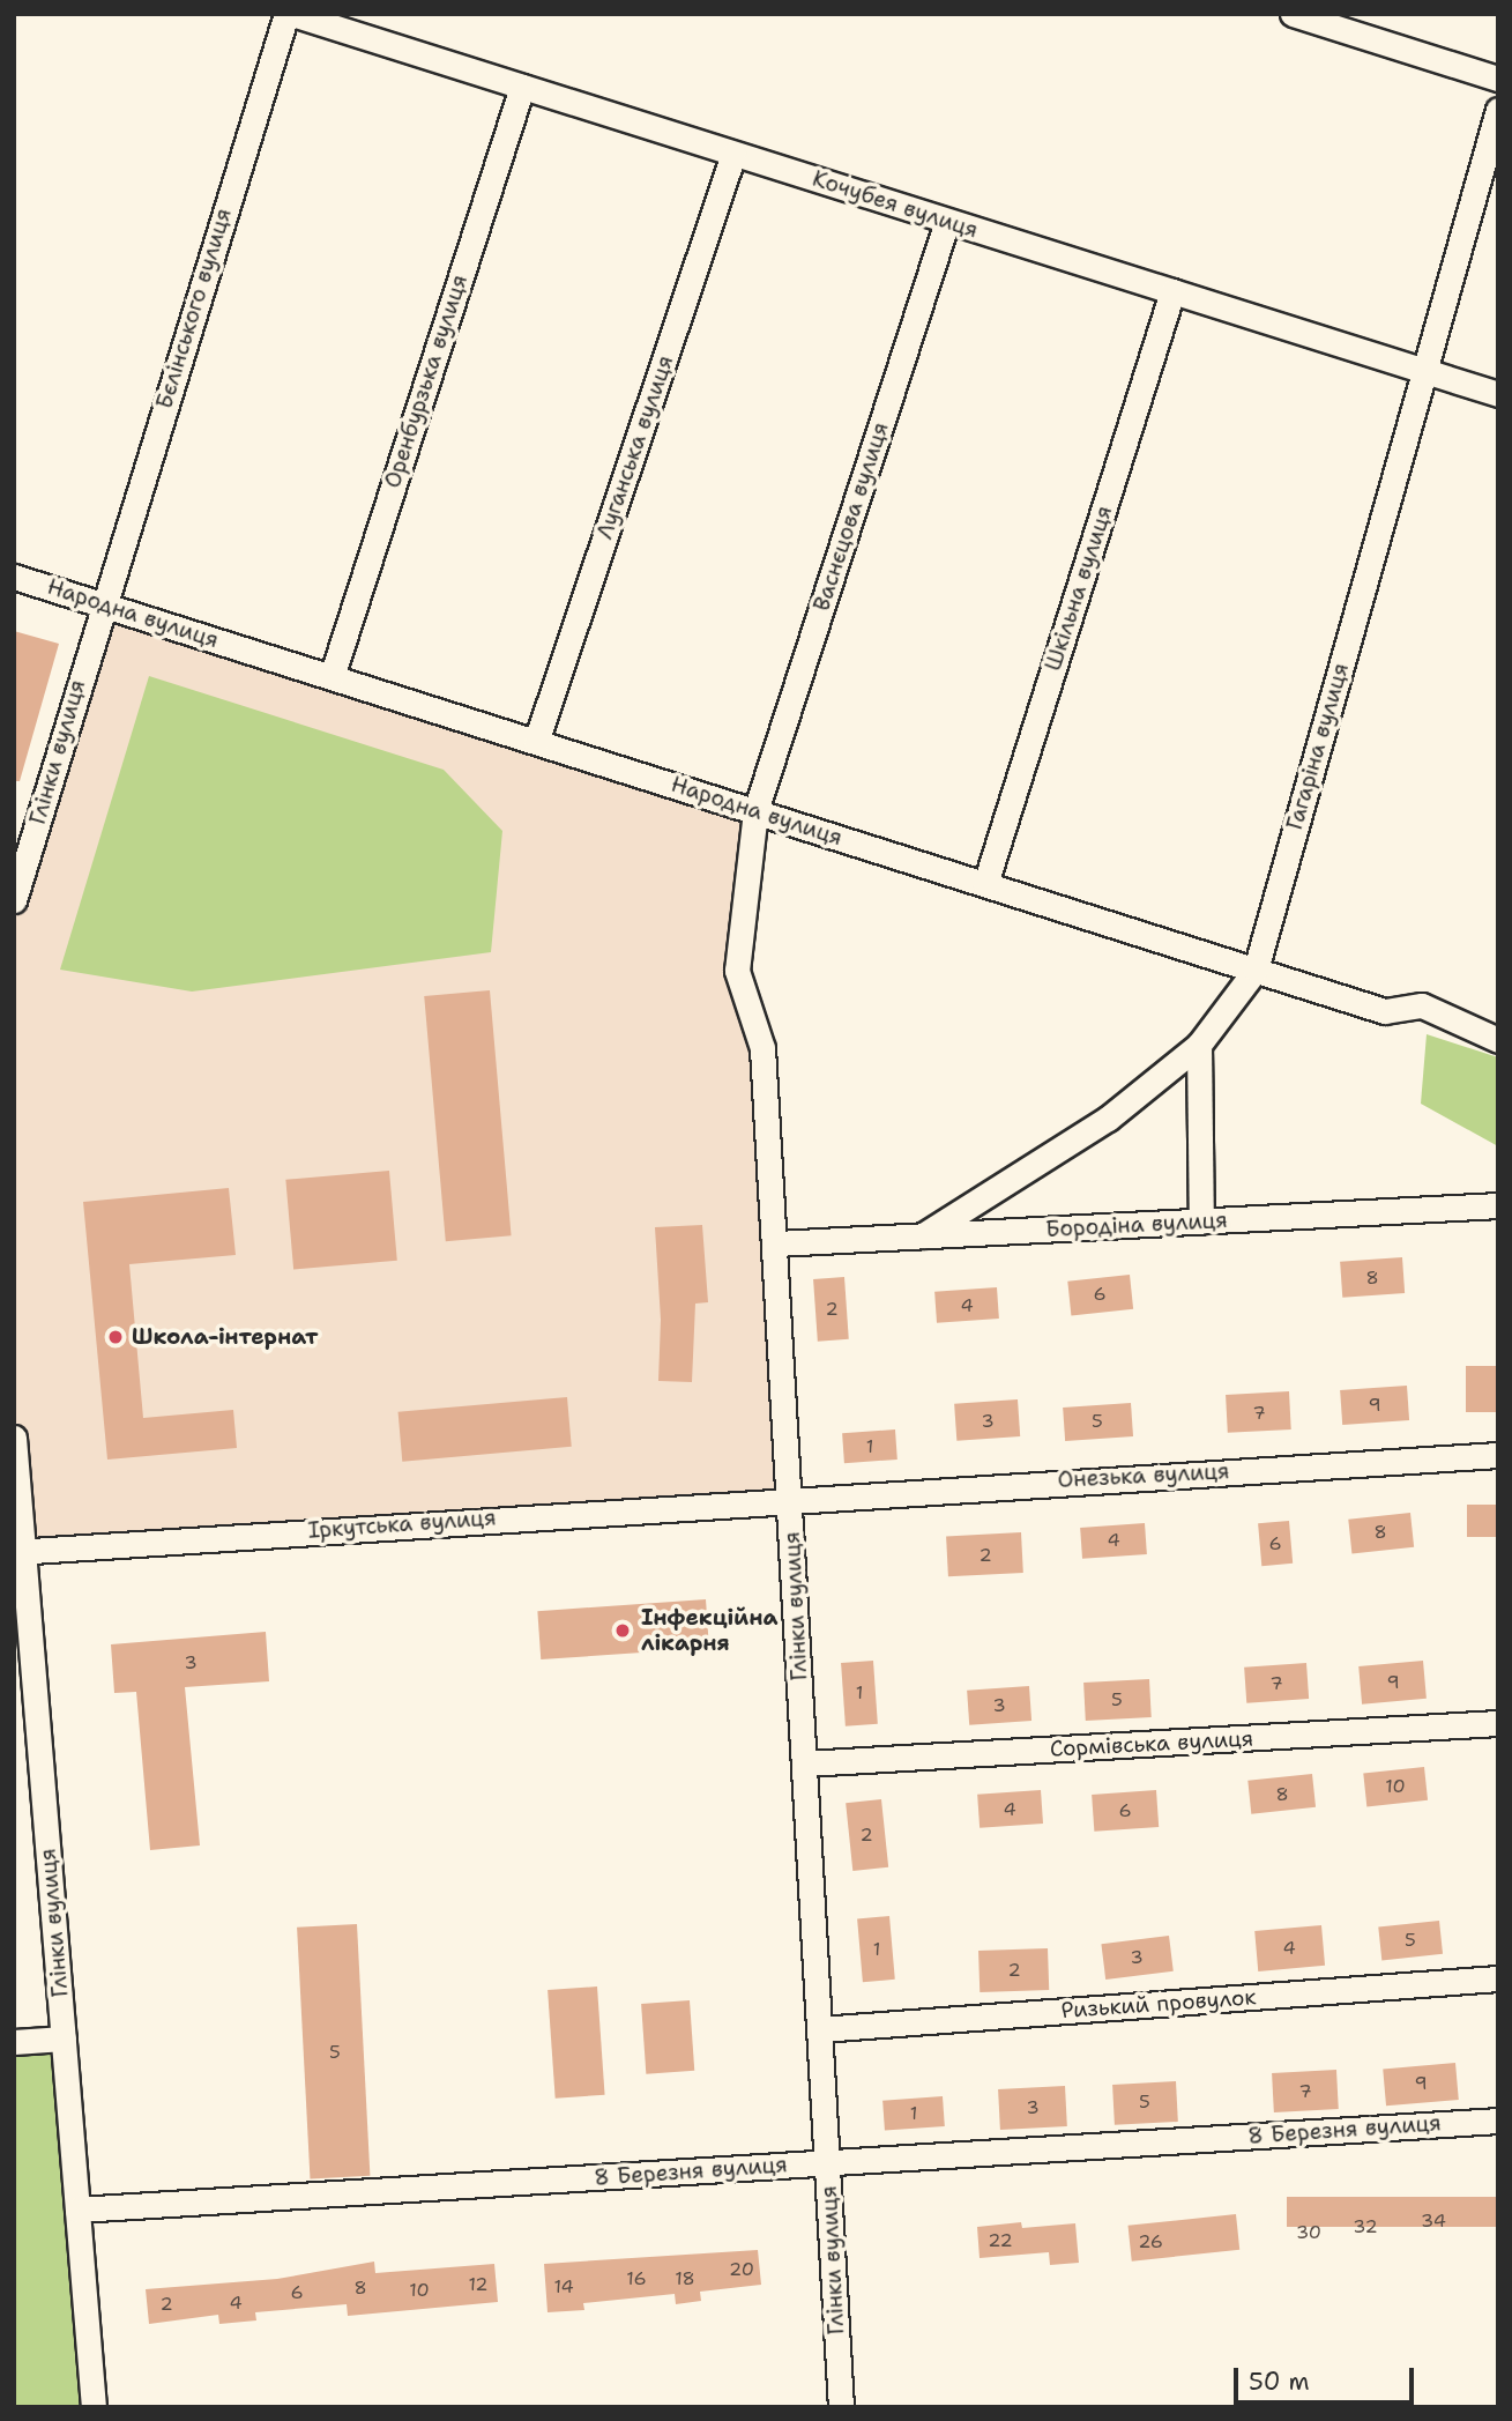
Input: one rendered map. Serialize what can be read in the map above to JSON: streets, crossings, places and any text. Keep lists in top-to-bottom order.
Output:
{
  "streets": {
    "street": [
      "Кочубея вулиця",
      "Бєлінського вулиця",
      "Оренбурзька вулиця",
      "Луганська вулиця",
      "Васнєцова вулиця",
      "Шкільна вулиця",
      "Народна вулиця",
      "Гагаріна вулиця",
      "Глінки вулиця",
      "Бородіна вулиця",
      "Онезька вулиця",
      "Іркутська вулиця",
      "Сормівська вулиця",
      "Ризький провулок",
      "8 Березня вулиця"
    ]
  },
  "crossings": [
    ["Кочубея вулиця", "Бєлінського вулиця"],
    ["Кочубея вулиця", "Оренбурзька вулиця"],
    ["Кочубея вулиця", "Луганська вулиця"],
    ["Кочубея вулиця", "Васнєцова вулиця"],
    ["Кочубея вулиця", "Шкільна вулиця"],
    ["Кочубея вулиця", "Гагаріна вулиця"],
    ["Бєлінського вулиця", "Народна вулиця"],
    ["Бєлінського вулиця", "Глінки вулиця"],
    ["Оренбурзька вулиця", "Народна вулиця"],
    ["Луганська вулиця", "Народна вулиця"],
    ["Васнєцова вулиця", "Народна вулиця"],
    ["Васнєцова вулиця", "Глінки вулиця"],
    ["Шкільна вулиця", "Народна вулиця"],
    ["Народна вулиця", "Гагаріна вулиця"],
    ["Народна вулиця", "Глінки вулиця"],
    ["Гагаріна вулиця", "Бородіна вулиця"],
    ["Глінки вулиця", "Бородіна вулиця"],
    ["Глінки вулиця", "Онезька вулиця"],
    ["Глінки вулиця", "Іркутська вулиця"],
    ["Глінки вулиця", "Сормівська вулиця"],
    ["Глінки вулиця", "Ризький провулок"],
    ["Глінки вулиця", "8 Березня вулиця"],
    ["Онезька вулиця", "Іркутська вулиця"]
  ],
  "places": ["Школа-інтернат", "Інфекційна лікарня"],
  "house_numbers": [
    "8",
    "6",
    "4",
    "2",
    "9",
    "7",
    "3",
    "5",
    "1",
    "8",
    "4",
    "6",
    "2",
    "3",
    "9",
    "7",
    "1",
    "5",
    "3",
    "10",
    "8",
    "4",
    "6",
    "2",
    "5",
    "4",
    "1",
    "3",
    "2",
    "5",
    "9",
    "7",
    "5",
    "3",
    "1",
    "34",
    "32",
    "30",
    "22",
    "26",
    "20",
    "16",
    "18",
    "12",
    "14",
    "8",
    "10",
    "6",
    "4",
    "2"
  ],
  "scale_bar": "50 m"
}
